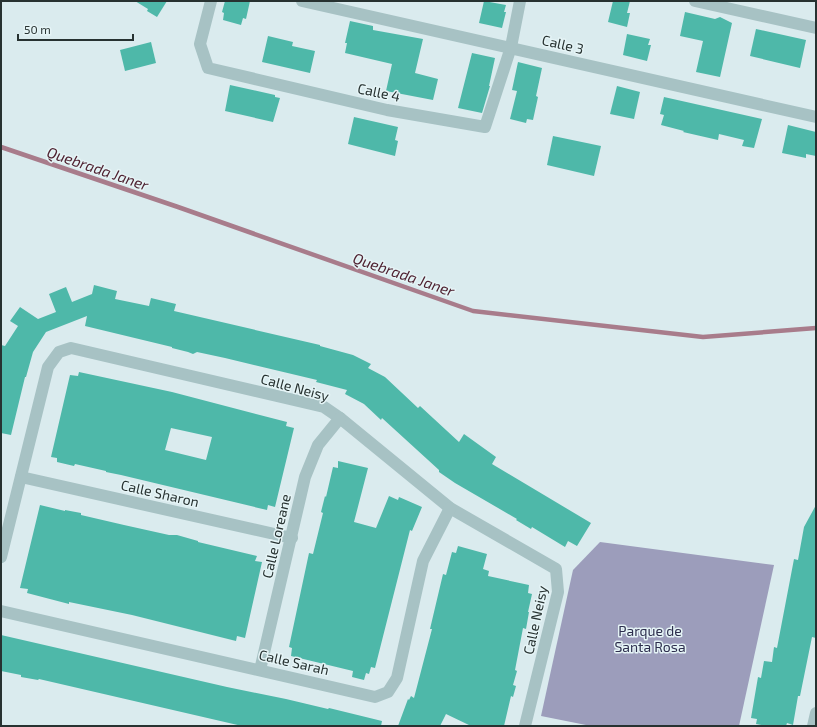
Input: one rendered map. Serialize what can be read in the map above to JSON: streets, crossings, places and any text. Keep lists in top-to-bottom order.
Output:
{
  "streets": {
    "street": [
      "Calle 3",
      "Calle 4",
      "Calle Neisy",
      "Calle Sharon",
      "Calle Loreane",
      "Calle Sarah"
    ]
  },
  "crossings": [
    ["Calle 3", "Calle 4"],
    ["Calle Neisy", "Calle Sharon"],
    ["Calle Neisy", "Calle Loreane"],
    ["Calle Neisy", "Calle Sarah"],
    ["Calle Sharon", "Calle Loreane"],
    ["Calle Loreane", "Calle Sarah"]
  ],
  "water": ["Quebrada Janer"],
  "parks": ["Parque de Santa Rosa"],
  "scale_bar": "50 m"
}
